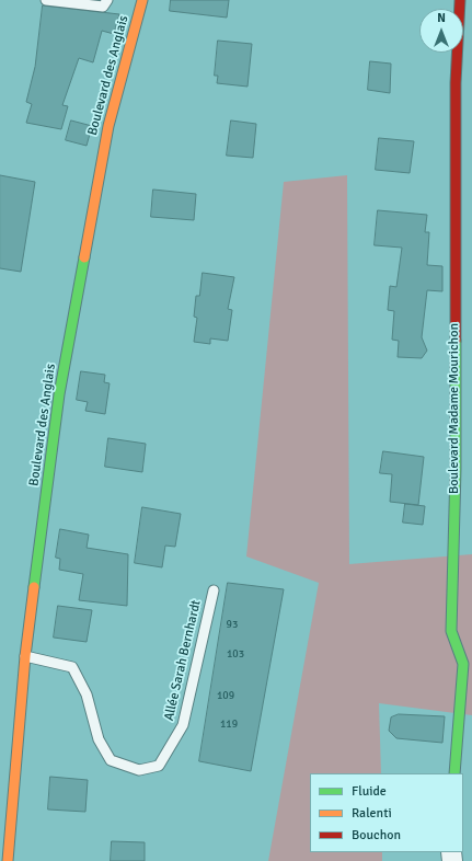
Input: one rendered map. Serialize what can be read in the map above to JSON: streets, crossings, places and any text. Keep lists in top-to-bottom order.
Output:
{
  "streets": {
    "street": ["Boulevard des Anglais", "Boulevard Madame Mourichon"],
    "lane": ["Allée Sarah Bernhardt"]
  },
  "crossings": [
    ["Boulevard des Anglais", "Allée Sarah Bernhardt"]
  ],
  "house_numbers": [
    "93",
    "103",
    "109",
    "119"
  ],
  "legend": ["Fluide", "Ralenti", "Bouchon"],
  "north": "top"
}
